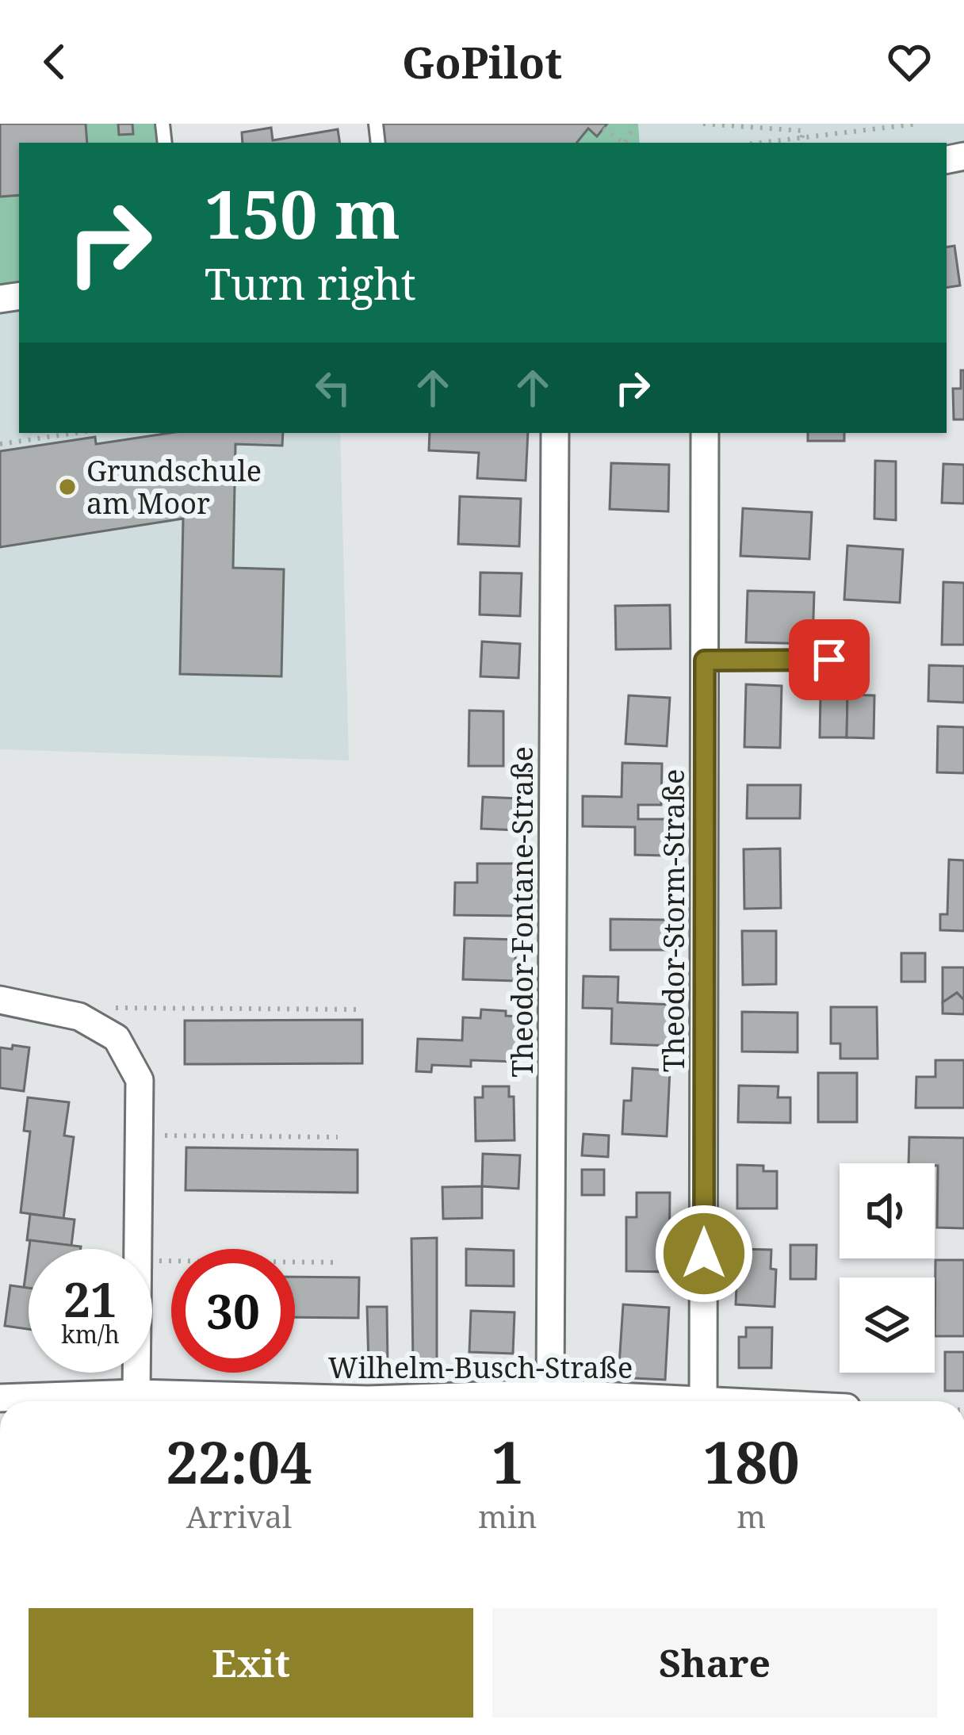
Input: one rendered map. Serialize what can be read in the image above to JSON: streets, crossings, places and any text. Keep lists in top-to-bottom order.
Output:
{
  "streets": {
    "street": ["Theodor-Fontane-Straße", "Theodor-Storm-Straße", "Wilhelm-Busch-Straße"]
  },
  "crossings": [
    ["Theodor-Fontane-Straße", "Wilhelm-Busch-Straße"]
  ],
  "places": ["Grundschule am Moor"],
  "page": {
    "header": "GoPilot",
    "turn": ["150 m", "Turn right"],
    "speed": "21 km/h",
    "limit": "30",
    "eta": [
      "22:04",
      "Arrival",
      "1",
      "min",
      "180",
      "m"
    ],
    "buttons": ["Exit", "Share"]
  }
}
